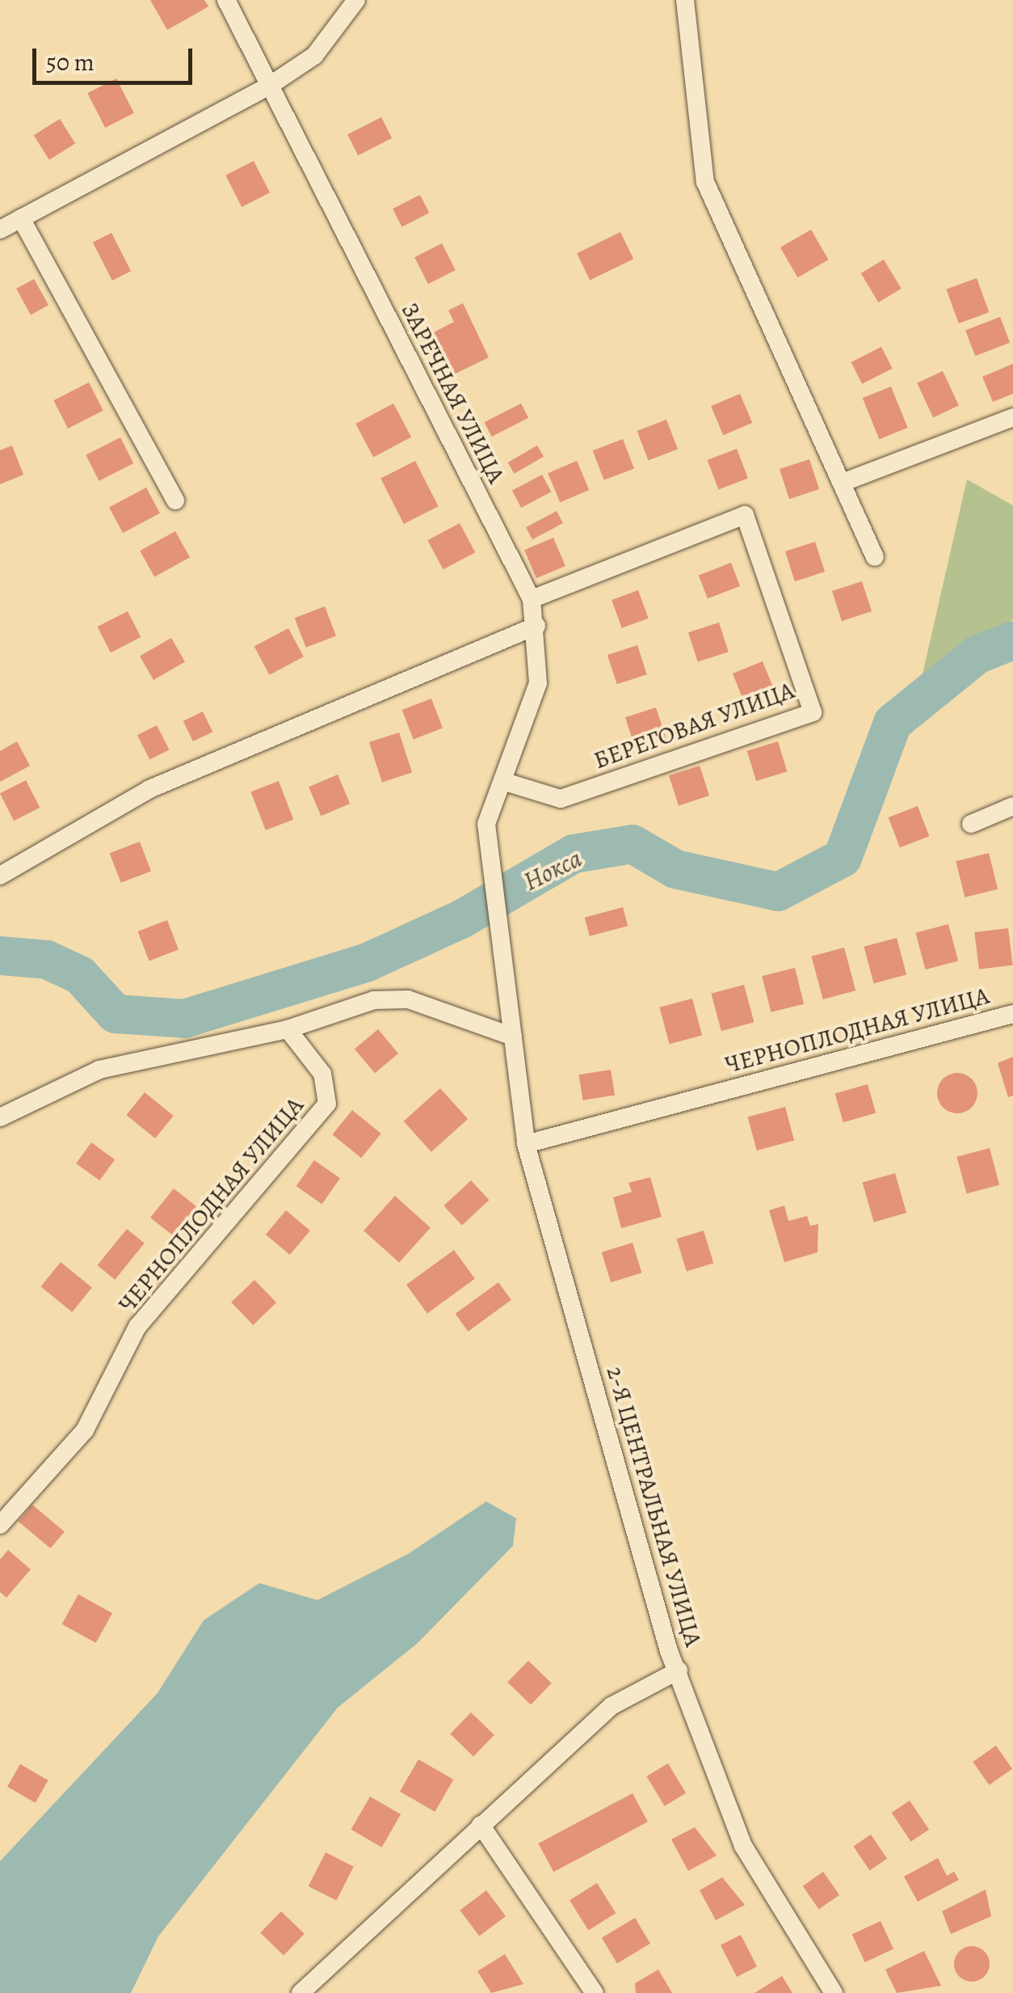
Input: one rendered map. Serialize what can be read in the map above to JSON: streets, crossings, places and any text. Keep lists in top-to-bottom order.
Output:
{
  "streets": {
    "street": [
      "ЗАРЕЧНАЯ УЛИЦА",
      "БЕРЕГОВАЯ УЛИЦА",
      "ЧЕРНОПЛОДНАЯ УЛИЦА",
      "2-Я ЦЕНТРАЛЬНАЯ УЛИЦА"
    ]
  },
  "crossings": [
    ["ЗАРЕЧНАЯ УЛИЦА", "БЕРЕГОВАЯ УЛИЦА"],
    ["ЗАРЕЧНАЯ УЛИЦА", "2-Я ЦЕНТРАЛЬНАЯ УЛИЦА"],
    ["ЧЕРНОПЛОДНАЯ УЛИЦА", "2-Я ЦЕНТРАЛЬНАЯ УЛИЦА"]
  ],
  "water": ["Нокса"],
  "scale_bar": "50 m"
}
